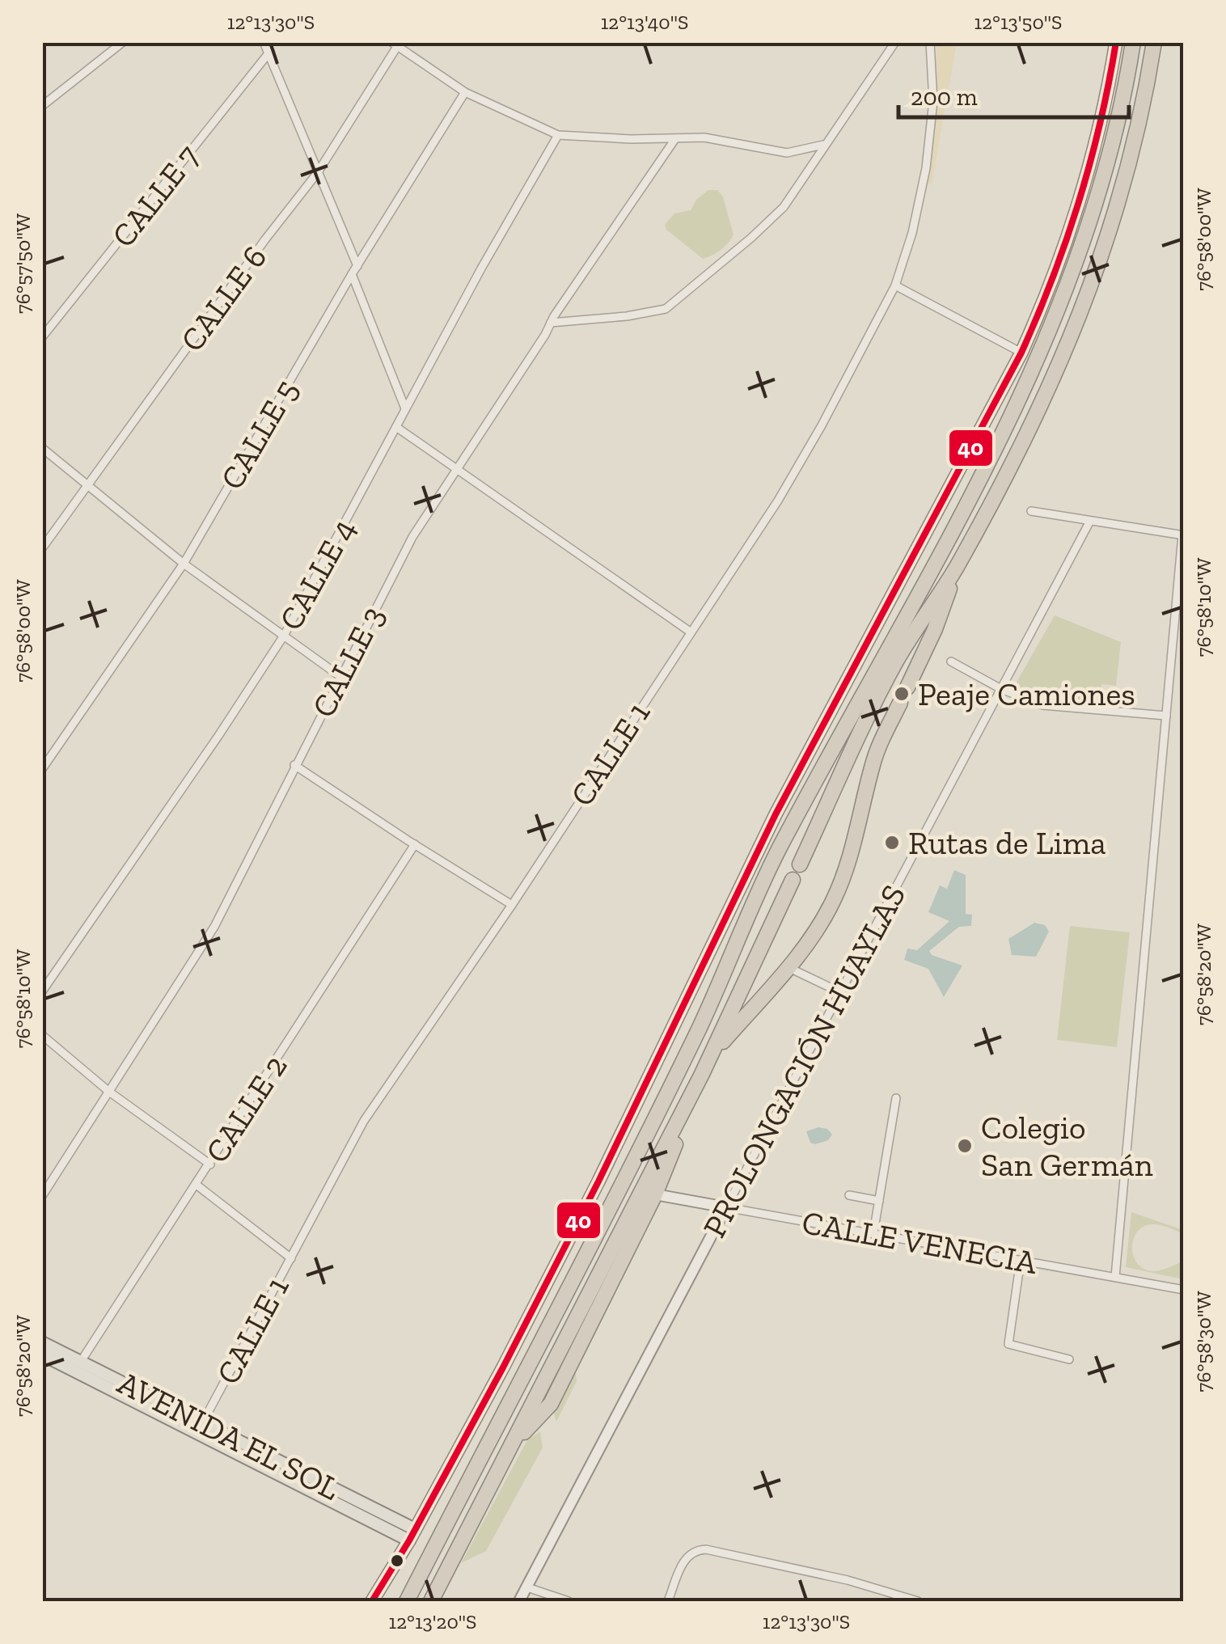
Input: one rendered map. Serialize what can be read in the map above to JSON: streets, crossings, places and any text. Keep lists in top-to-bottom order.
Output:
{
  "streets": {
    "main road": ["AVENIDA EL SOL"],
    "street": [
      "CALLE 7",
      "CALLE 6",
      "CALLE 5",
      "CALLE 4",
      "CALLE 3",
      "CALLE 1",
      "PROLONGACIÓN HUAYLAS",
      "CALLE 2",
      "CALLE VENECIA"
    ]
  },
  "crossings": [
    ["CALLE 1", "AVENIDA EL SOL"],
    ["PROLONGACIÓN HUAYLAS", "CALLE VENECIA"],
    ["CALLE 2", "AVENIDA EL SOL"]
  ],
  "places": ["Peaje Camiones", "Rutas de Lima", "Colegio San Germán"],
  "lines": ["transit line 40"],
  "scale_bar": "200 m",
  "coordinates": [
    "12°13'30\"S",
    "12°13'40\"S",
    "12°13'50\"S",
    "76°58'00\"W",
    "76°57'50\"W",
    "76°58'10\"W",
    "76°58'20\"W",
    "76°58'30\"W",
    "12°13'20\"S"
  ]
}
